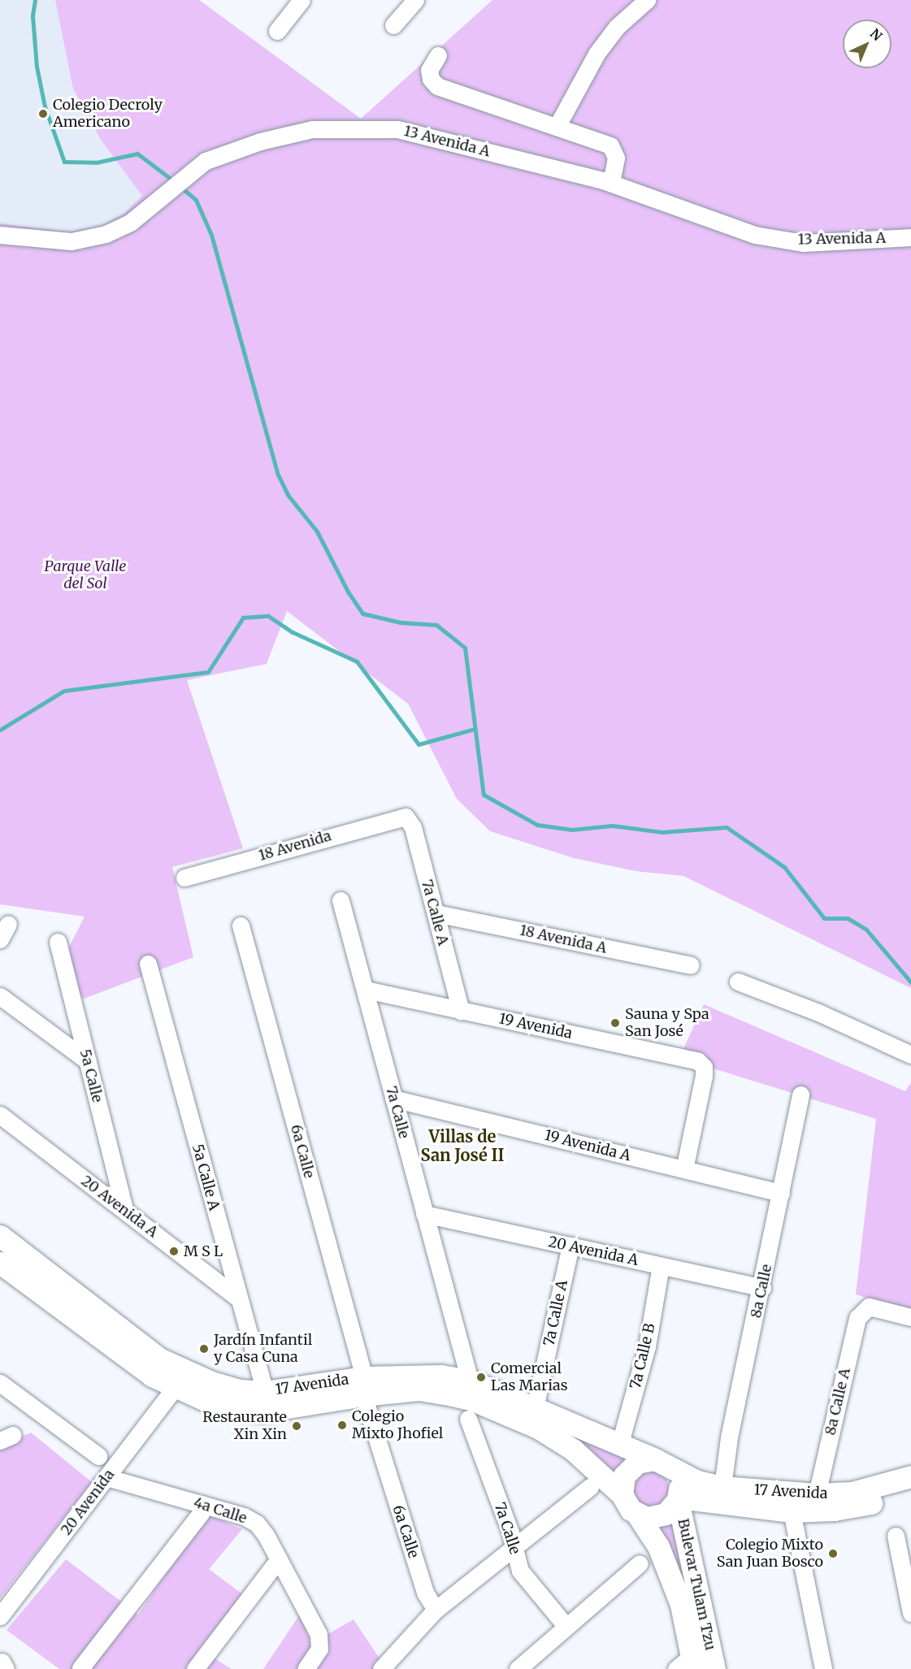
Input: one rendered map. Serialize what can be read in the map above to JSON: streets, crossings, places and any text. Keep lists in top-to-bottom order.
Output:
{
  "streets": {
    "main road": ["17 Avenida", "Bulevar Tulam Tzu"],
    "street": [
      "13 Avenida A",
      "18 Avenida",
      "7a Calle A",
      "18 Avenida A",
      "19 Avenida",
      "5a Calle",
      "7a Calle",
      "19 Avenida A",
      "6a Calle",
      "5a Calle A",
      "20 Avenida A",
      "8a Calle",
      "7a Calle B",
      "8a Calle A",
      "20 Avenida",
      "4a Calle"
    ]
  },
  "crossings": [
    ["18 Avenida", "7a Calle A"],
    ["7a Calle A", "18 Avenida A"],
    ["7a Calle A", "19 Avenida"],
    ["7a Calle A", "20 Avenida A"],
    ["7a Calle A", "17 Avenida"],
    ["19 Avenida", "7a Calle"],
    ["19 Avenida", "19 Avenida A"],
    ["5a Calle", "20 Avenida A"],
    ["7a Calle", "19 Avenida A"],
    ["7a Calle", "20 Avenida A"],
    ["7a Calle", "17 Avenida"],
    ["19 Avenida A", "8a Calle"],
    ["6a Calle", "17 Avenida"],
    ["5a Calle A", "20 Avenida A"],
    ["5a Calle A", "17 Avenida"],
    ["20 Avenida A", "8a Calle"],
    ["20 Avenida A", "7a Calle B"],
    ["8a Calle", "17 Avenida"],
    ["7a Calle B", "17 Avenida"],
    ["17 Avenida", "8a Calle A"],
    ["17 Avenida", "20 Avenida"],
    ["17 Avenida", "Bulevar Tulam Tzu"],
    ["20 Avenida", "4a Calle"]
  ],
  "districts": ["Villas de San José II"],
  "parks": ["Parque Valle del Sol"],
  "places": [
    "Colegio Decroly Americano",
    "Sauna y Spa San José",
    "M S L",
    "Jardín Infantil y Casa Cuna",
    "Comercial Las Marias",
    "Colegio Mixto Jhofiel",
    "Restaurante Xin Xin",
    "Colegio Mixto San Juan Bosco"
  ],
  "north": "top right"
}
